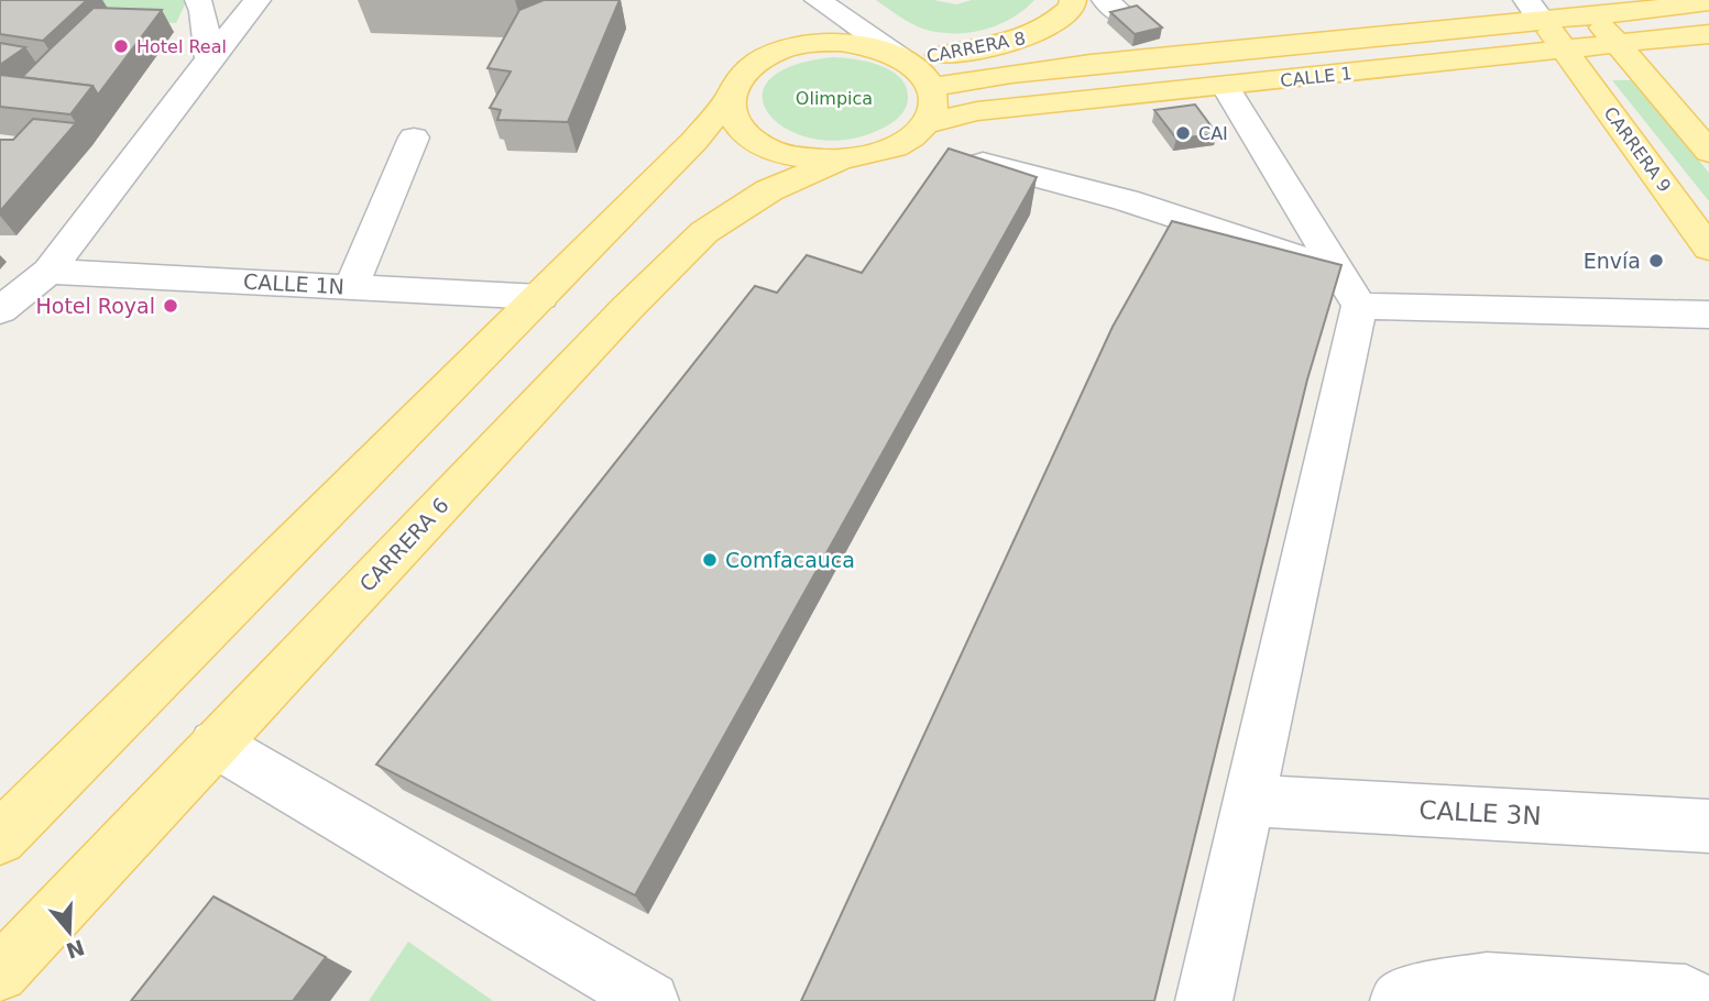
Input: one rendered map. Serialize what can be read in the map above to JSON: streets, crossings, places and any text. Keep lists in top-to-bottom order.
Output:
{
  "streets": {
    "main road": [
      "CARRERA 8",
      "CALLE 1",
      "CARRERA 9",
      "CARRERA 6"
    ],
    "street": ["CALLE 1N", "CALLE 3N"]
  },
  "crossings": [
    ["CARRERA 8", "CALLE 1"],
    ["CARRERA 8", "CARRERA 6"],
    ["CALLE 1", "CARRERA 9"],
    ["CALLE 1", "CARRERA 6"]
  ],
  "parks": ["Olimpica"],
  "places": [
    "Hotel Real",
    "CAI",
    "Envía",
    "Hotel Royal",
    "Comfacauca"
  ],
  "north": "bottom"
}
